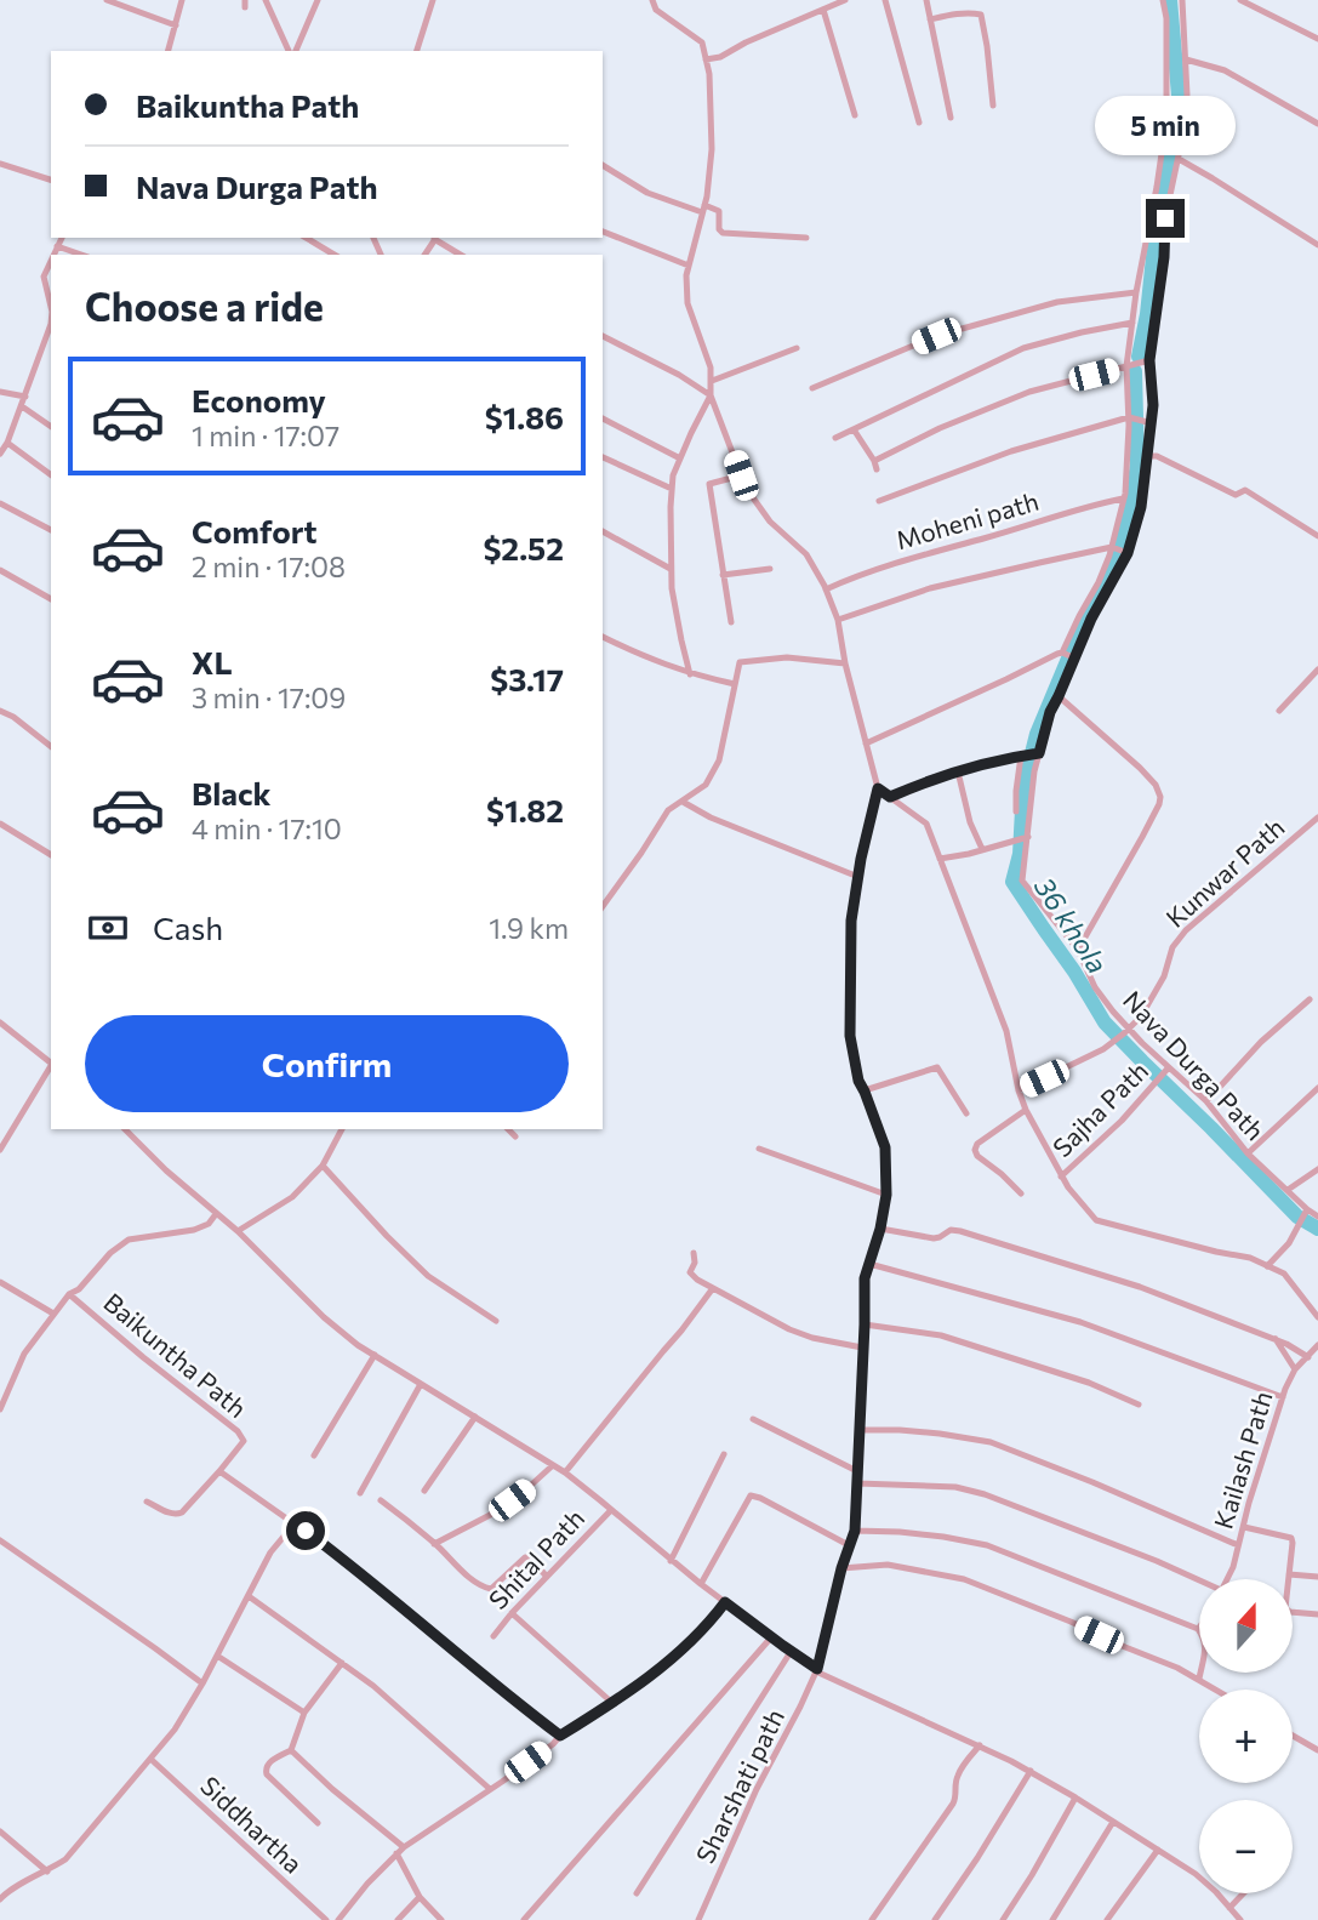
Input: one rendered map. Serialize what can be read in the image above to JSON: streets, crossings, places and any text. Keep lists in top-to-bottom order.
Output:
{
  "streets": {
    "street": [
      "Moheni path",
      "Kunwar Path",
      "Nava Durga Path",
      "Sajha Path",
      "Baikuntha Path",
      "Kailash Path",
      "Shital Path",
      "Sharshati path",
      "Siddhartha"
    ]
  },
  "crossings": [
    ["Kunwar Path", "Nava Durga Path"],
    ["Nava Durga Path", "Sajha Path"]
  ],
  "water": ["36 khola"],
  "north": "top",
  "page": {
    "banner": ["Baikuntha Path", "Nava Durga Path"],
    "bubble": "5 min",
    "heading": "Choose a ride",
    "list": [
      {
        "name": "Economy",
        "note": "1 min · 17:07",
        "value": "$1.86"
      },
      {
        "name": "Comfort",
        "note": "2 min · 17:08",
        "value": "$2.52"
      },
      {
        "name": "XL",
        "note": "3 min · 17:09",
        "value": "$3.17"
      },
      {
        "name": "Black",
        "note": "4 min · 17:10",
        "value": "$1.82"
      }
    ],
    "pay": ["Cash", "1.9 km"],
    "buttons": "Confirm",
    "map_buttons": ["+", "−"]
  }
}
